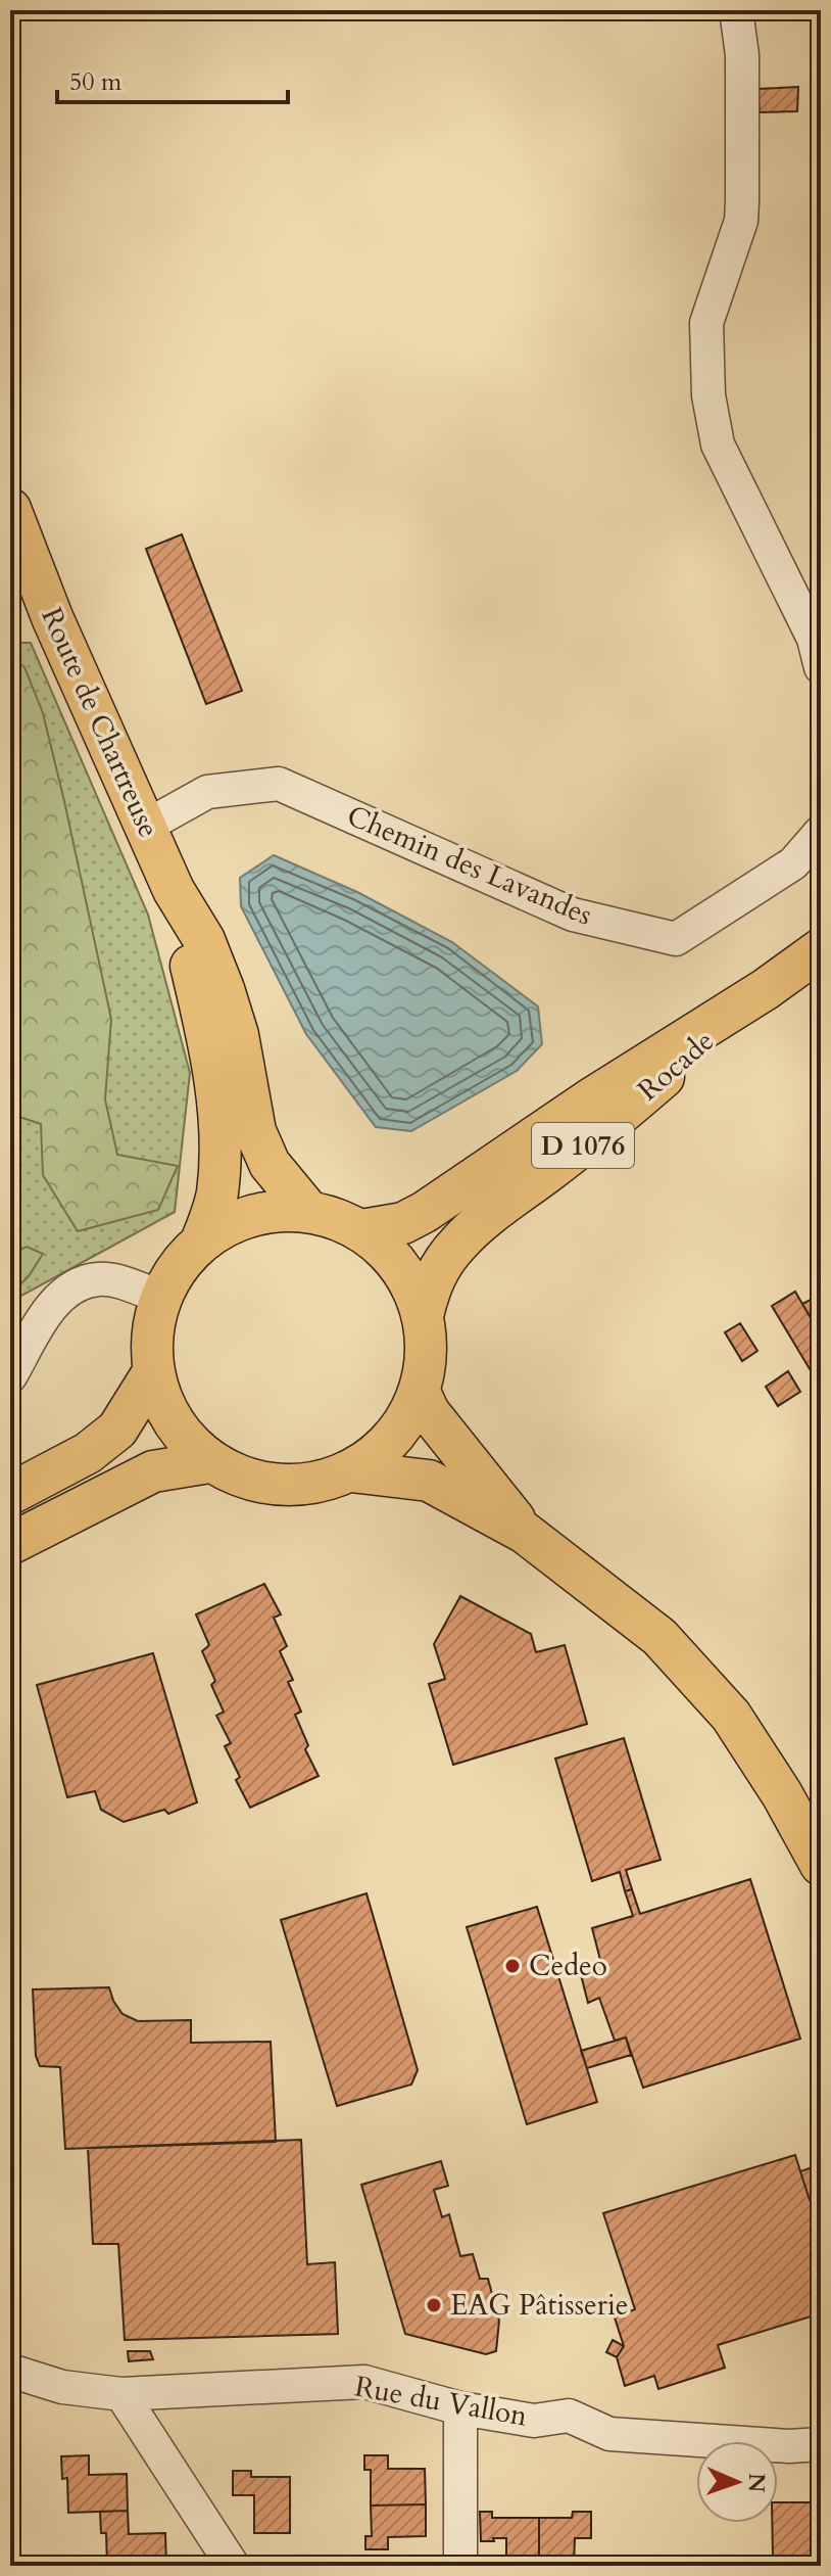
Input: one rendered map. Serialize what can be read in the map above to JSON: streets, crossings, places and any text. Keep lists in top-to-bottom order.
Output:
{
  "streets": {
    "main road": ["Route de Chartreuse", "Rocade", "D 1076"],
    "street": ["Chemin des Lavandes", "Rue du Vallon"]
  },
  "crossings": [
    ["Route de Chartreuse", "Chemin des Lavandes"],
    ["Route de Chartreuse", "Rocade"]
  ],
  "places": ["Cedeo", "EAG Pâtisserie"],
  "scale_bar": "50 m",
  "north": "right"
}
